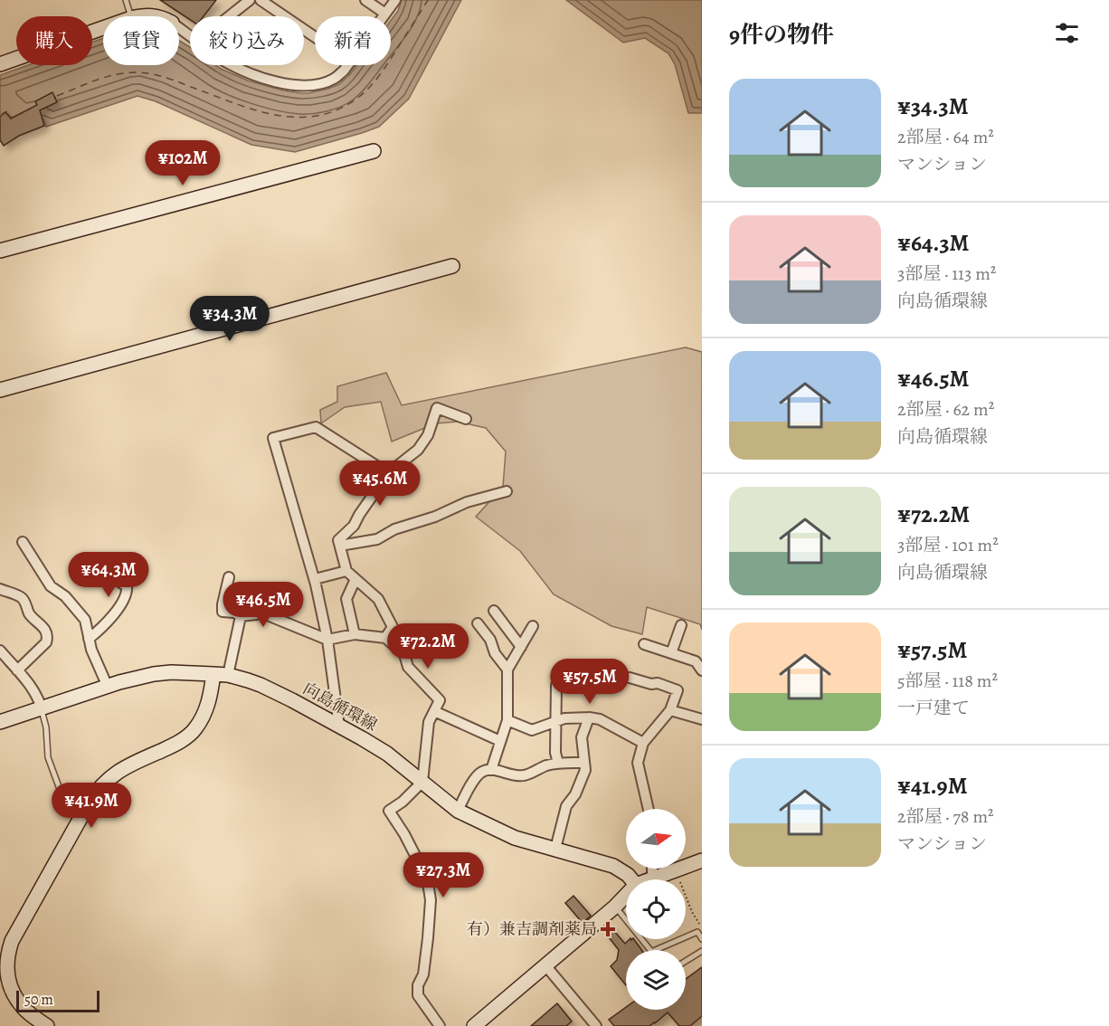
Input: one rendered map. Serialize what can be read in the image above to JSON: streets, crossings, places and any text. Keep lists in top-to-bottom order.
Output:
{
  "streets": {
    "street": ["向島循環線"]
  },
  "places": {
    "health": ["有）兼吉調剤薬局"]
  },
  "scale_bar": "50 m",
  "north": "right",
  "page": {
    "heading": "9件の物件",
    "chip": [
      "購入",
      "賃貸",
      "絞り込み",
      "新着"
    ],
    "list": [
      {
        "name": "¥34.3M",
        "note": "2部屋 · 64 m² · マンション"
      },
      {
        "name": "¥64.3M",
        "note": "3部屋 · 113 m² · 向島循環線"
      },
      {
        "name": "¥46.5M",
        "note": "2部屋 · 62 m² · 向島循環線"
      },
      {
        "name": "¥72.2M",
        "note": "3部屋 · 101 m² · 向島循環線"
      },
      {
        "name": "¥57.5M",
        "note": "5部屋 · 118 m² · 一戸建て"
      },
      {
        "name": "¥41.9M",
        "note": "2部屋 · 78 m² · マンション"
      }
    ],
    "price": [
      "¥102M",
      "¥34.3M",
      "¥45.6M",
      "¥64.3M",
      "¥46.5M",
      "¥72.2M",
      "¥57.5M",
      "¥41.9M",
      "¥27.3M"
    ],
    "scale": "50 m"
  }
}
